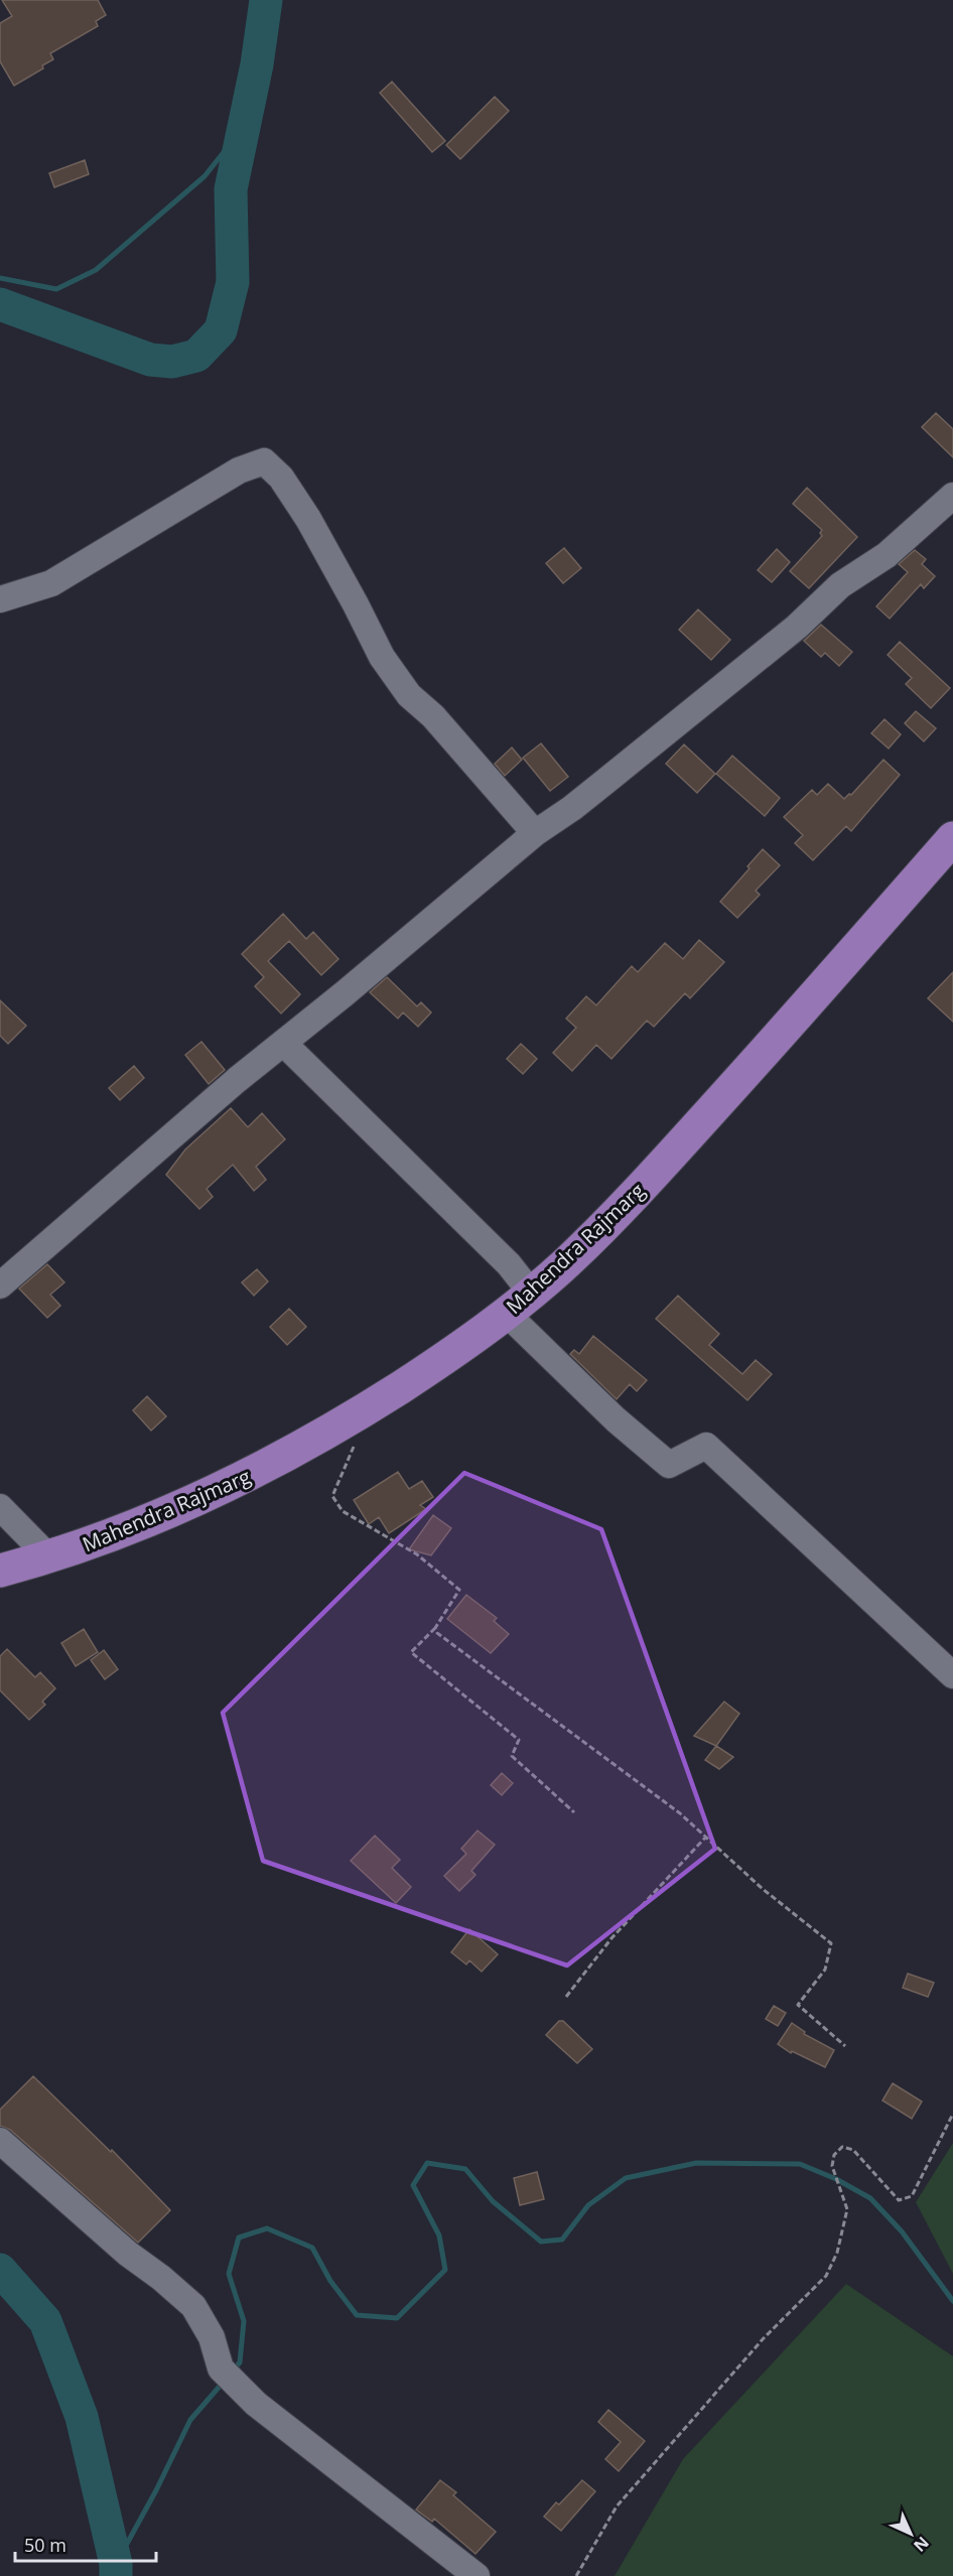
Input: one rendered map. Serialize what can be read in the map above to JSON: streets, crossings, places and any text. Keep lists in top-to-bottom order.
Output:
{
  "streets": {
    "highway": ["Mahendra Rajmarg"]
  },
  "scale_bar": "50 m",
  "north": "bottom right"
}
